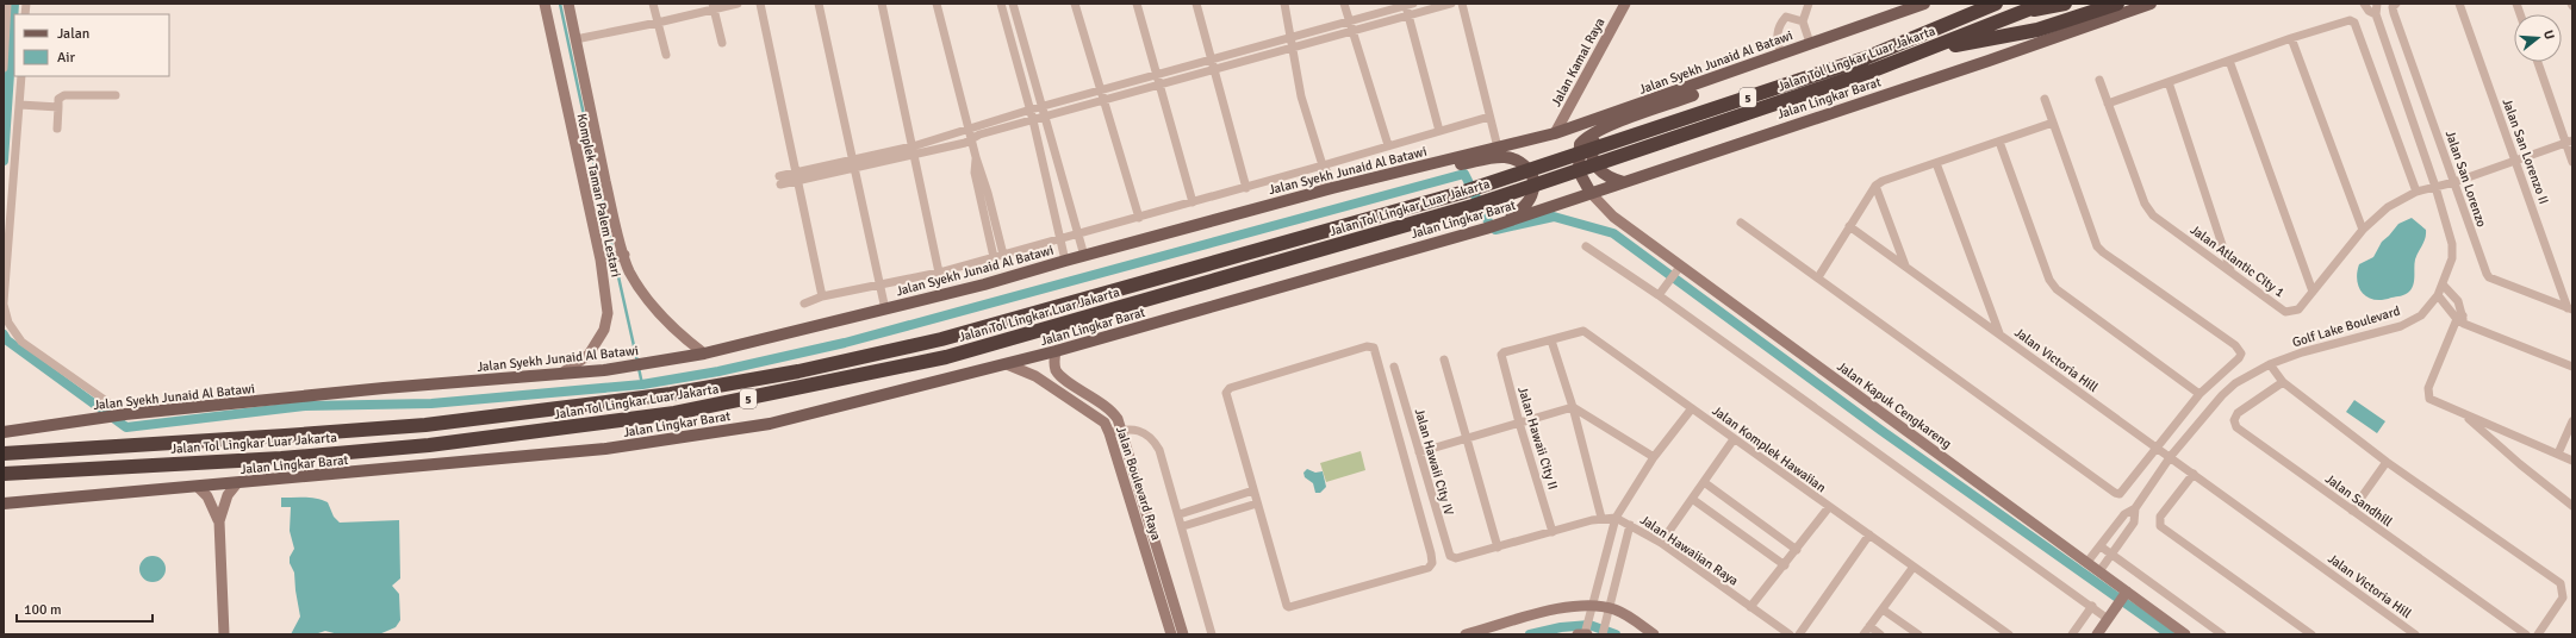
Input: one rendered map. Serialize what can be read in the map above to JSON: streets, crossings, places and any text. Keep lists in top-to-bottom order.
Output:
{
  "streets": {
    "highway": ["Jalan Tol Lingkar Luar Jakarta", "5"],
    "main road": ["Jalan Syekh Junaid Al Batawi", "Jalan Lingkar Barat"],
    "street": [
      "Jalan Kamal Raya",
      "Jalan San Lorenzo II",
      "Jalan San Lorenzo",
      "Komplek Taman Palem Lestari",
      "Jalan Atlantic City 1",
      "Golf Lake Boulevard",
      "Jalan Victoria Hill",
      "Jalan Kapuk Cengkareng",
      "Jalan Hawaii City II",
      "Jalan Komplek Hawaiian",
      "Jalan Hawaii City IV",
      "Jalan Boulevard Raya",
      "Jalan Sandhill",
      "Jalan Hawaiian Raya"
    ]
  },
  "crossings": [
    ["Jalan Kamal Raya", "Jalan Syekh Junaid Al Batawi"],
    ["Jalan Syekh Junaid Al Batawi", "Komplek Taman Palem Lestari"],
    ["Jalan Lingkar Barat", "Jalan Kapuk Cengkareng"],
    ["Jalan Lingkar Barat", "Jalan Boulevard Raya"],
    ["Jalan San Lorenzo II", "Jalan San Lorenzo"],
    ["Jalan San Lorenzo II", "Jalan Atlantic City 1"],
    ["Jalan San Lorenzo", "Jalan Atlantic City 1"],
    ["Jalan Atlantic City 1", "Golf Lake Boulevard"],
    ["Golf Lake Boulevard", "Jalan Victoria Hill"],
    ["Golf Lake Boulevard", "Jalan Kapuk Cengkareng"],
    ["Jalan Hawaii City II", "Jalan Komplek Hawaiian"]
  ],
  "legend": ["Jalan", "Air"],
  "scale_bar": "100 m",
  "north": "right"
}
